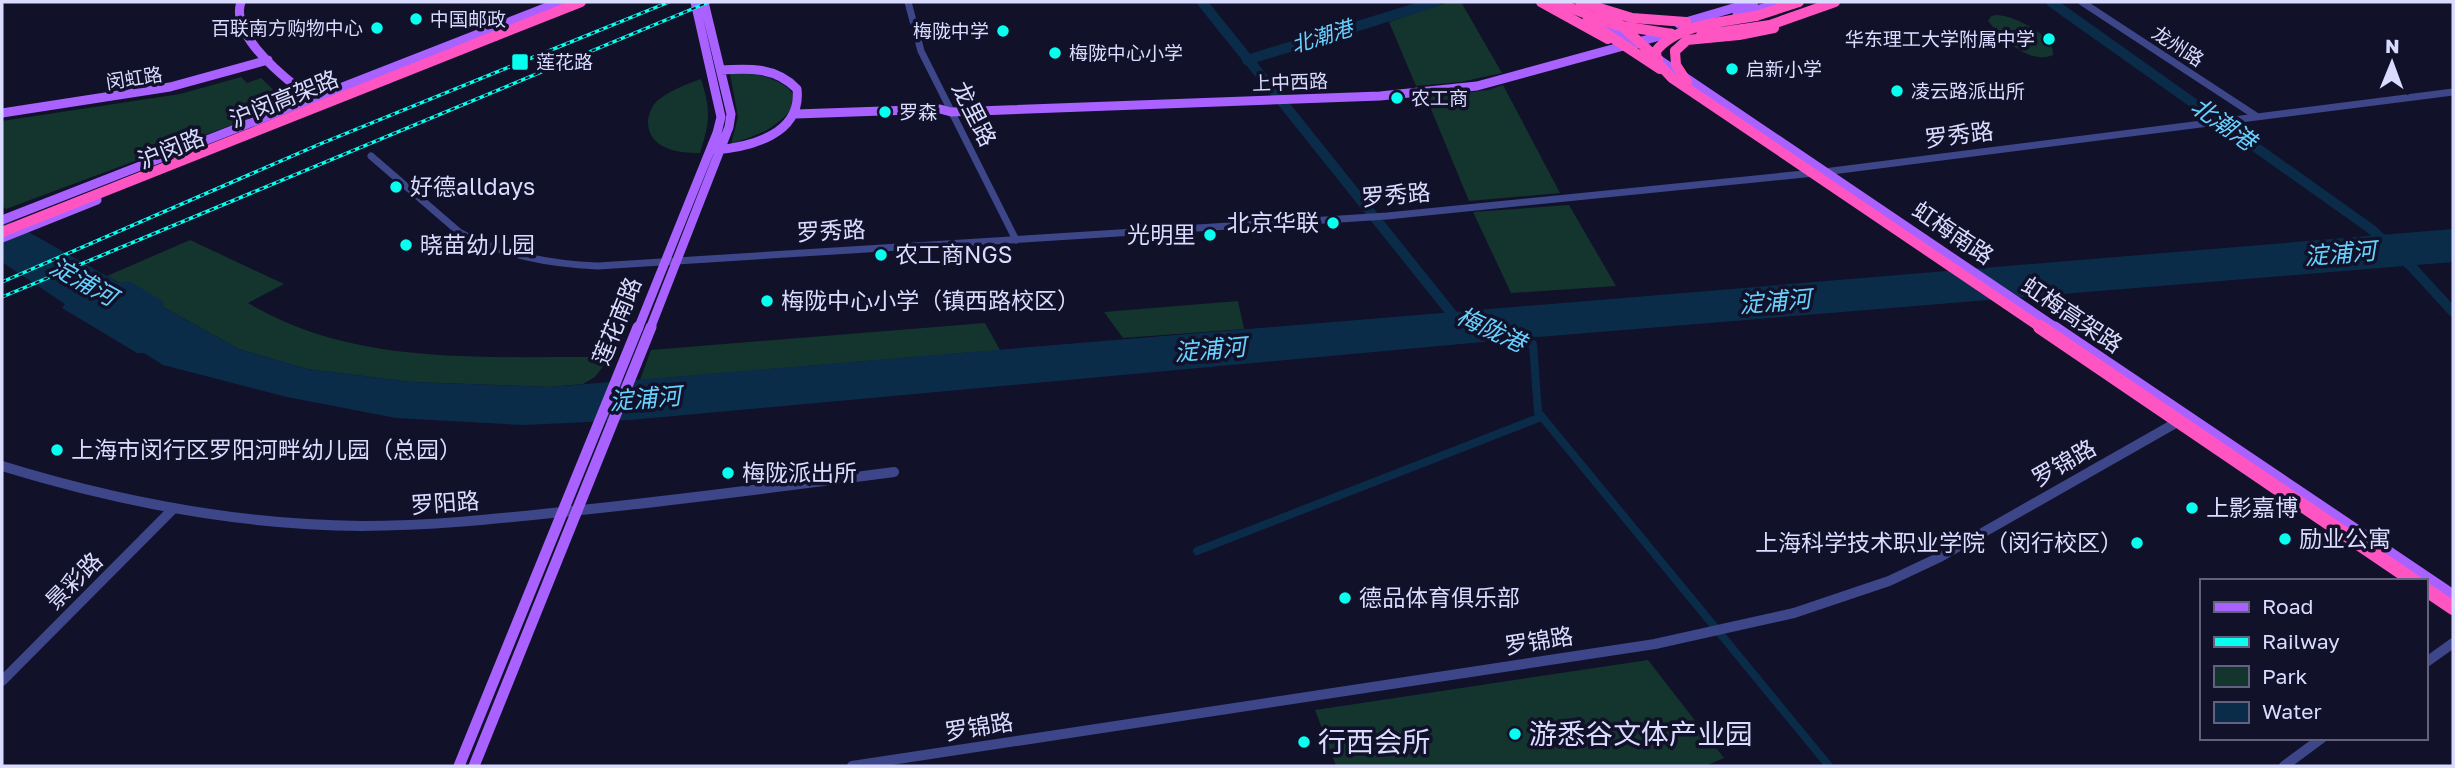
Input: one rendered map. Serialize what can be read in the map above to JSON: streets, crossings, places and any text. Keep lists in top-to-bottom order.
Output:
{
  "streets": {
    "highway": ["沪闵高架路", "虹梅高架路"],
    "main road": [
      "闵虹路",
      "上中西路",
      "沪闵路",
      "虹梅南路",
      "莲花南路"
    ],
    "street": [
      "龙州路",
      "龙里路",
      "罗秀路",
      "罗锦路",
      "罗阳路",
      "景彩路"
    ]
  },
  "crossings": [
    ["龙州路", "罗秀路"],
    ["上中西路", "龙里路"],
    ["上中西路", "虹梅南路"],
    ["龙里路", "罗秀路"],
    ["罗秀路", "虹梅南路"],
    ["罗秀路", "莲花南路"],
    ["虹梅南路", "罗锦路"],
    ["莲花南路", "罗阳路"],
    ["罗阳路", "景彩路"]
  ],
  "water": ["北潮港", "淀浦河", "梅陇港"],
  "places": {
    "other": [
      "中国邮政",
      "百联南方购物中心",
      "梅陇中学",
      "华东理工大学附属中学",
      "梅陇中心小学",
      "启新小学",
      "凌云路派出所",
      "农工商",
      "罗森",
      "好德alldays",
      "北京华联",
      "光明里",
      "晓苗幼儿园",
      "农工商NGS",
      "梅陇中心小学（镇西路校区）",
      "上海市闵行区罗阳河畔幼儿园（总园）",
      "梅陇派出所",
      "上影嘉博",
      "励业公寓",
      "上海科学技术职业学院（闵行校区）",
      "德品体育俱乐部",
      "游悉谷文体产业园",
      "行西会所"
    ],
    "transit": ["莲花路"]
  },
  "legend": [
    "Road",
    "Railway",
    "Park",
    "Water"
  ],
  "north": "top"
}
